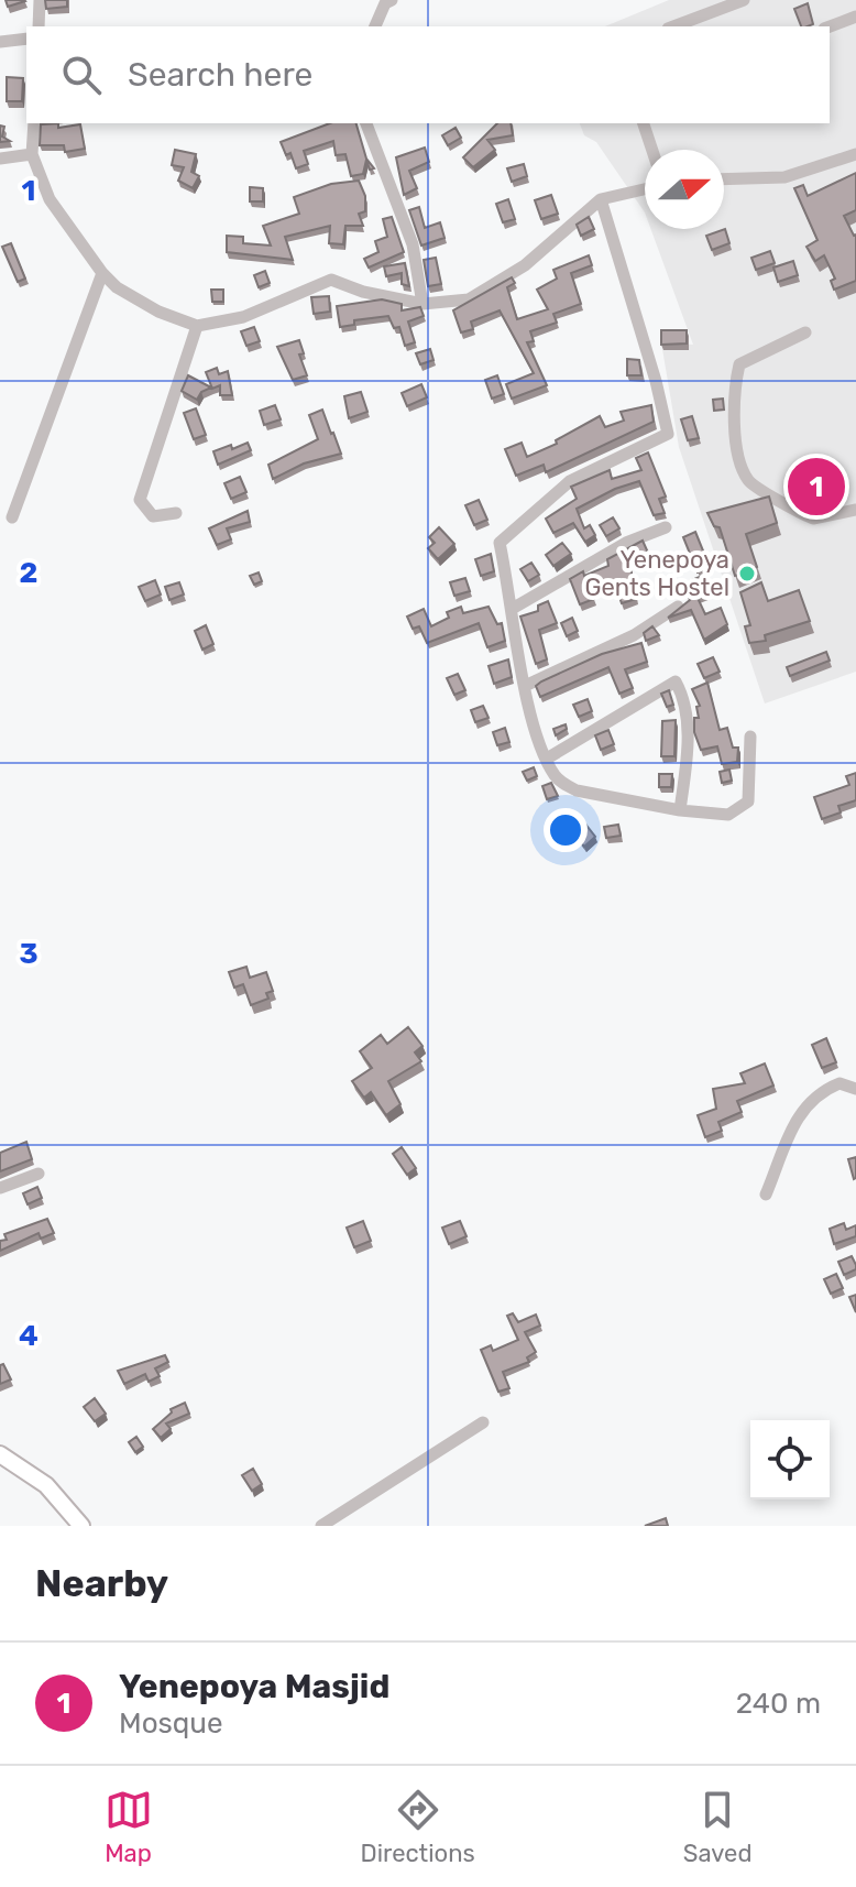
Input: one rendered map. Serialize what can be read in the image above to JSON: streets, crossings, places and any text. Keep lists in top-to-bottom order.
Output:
{
  "places": ["Yenepoya Gents Hostel"],
  "north": "right",
  "page": {
    "search": "Search here",
    "pins": "1",
    "heading": "Nearby",
    "list": [
      {
        "mark": "1",
        "name": "Yenepoya Masjid",
        "note": "Mosque",
        "value": "240 m"
      }
    ],
    "nav": ["Map", "Directions", "Saved"]
  },
  "grid": {
    "rows": [
      "1",
      "2",
      "3",
      "4"
    ]
  }
}
